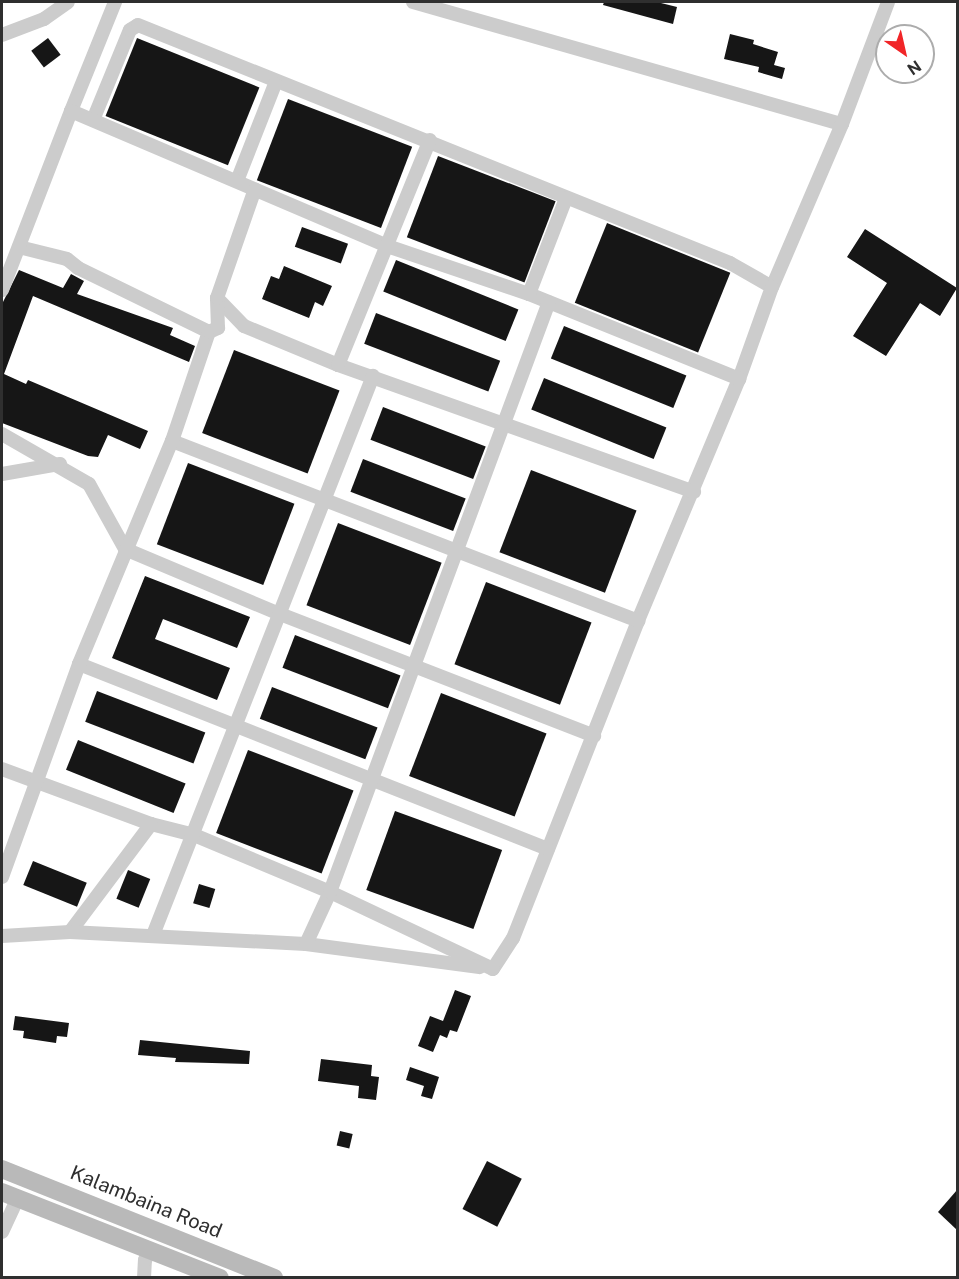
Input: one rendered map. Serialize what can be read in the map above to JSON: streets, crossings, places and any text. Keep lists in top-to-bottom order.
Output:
{
  "streets": {
    "main road": ["Kalambaina Road"]
  },
  "north": "bottom right"
}
